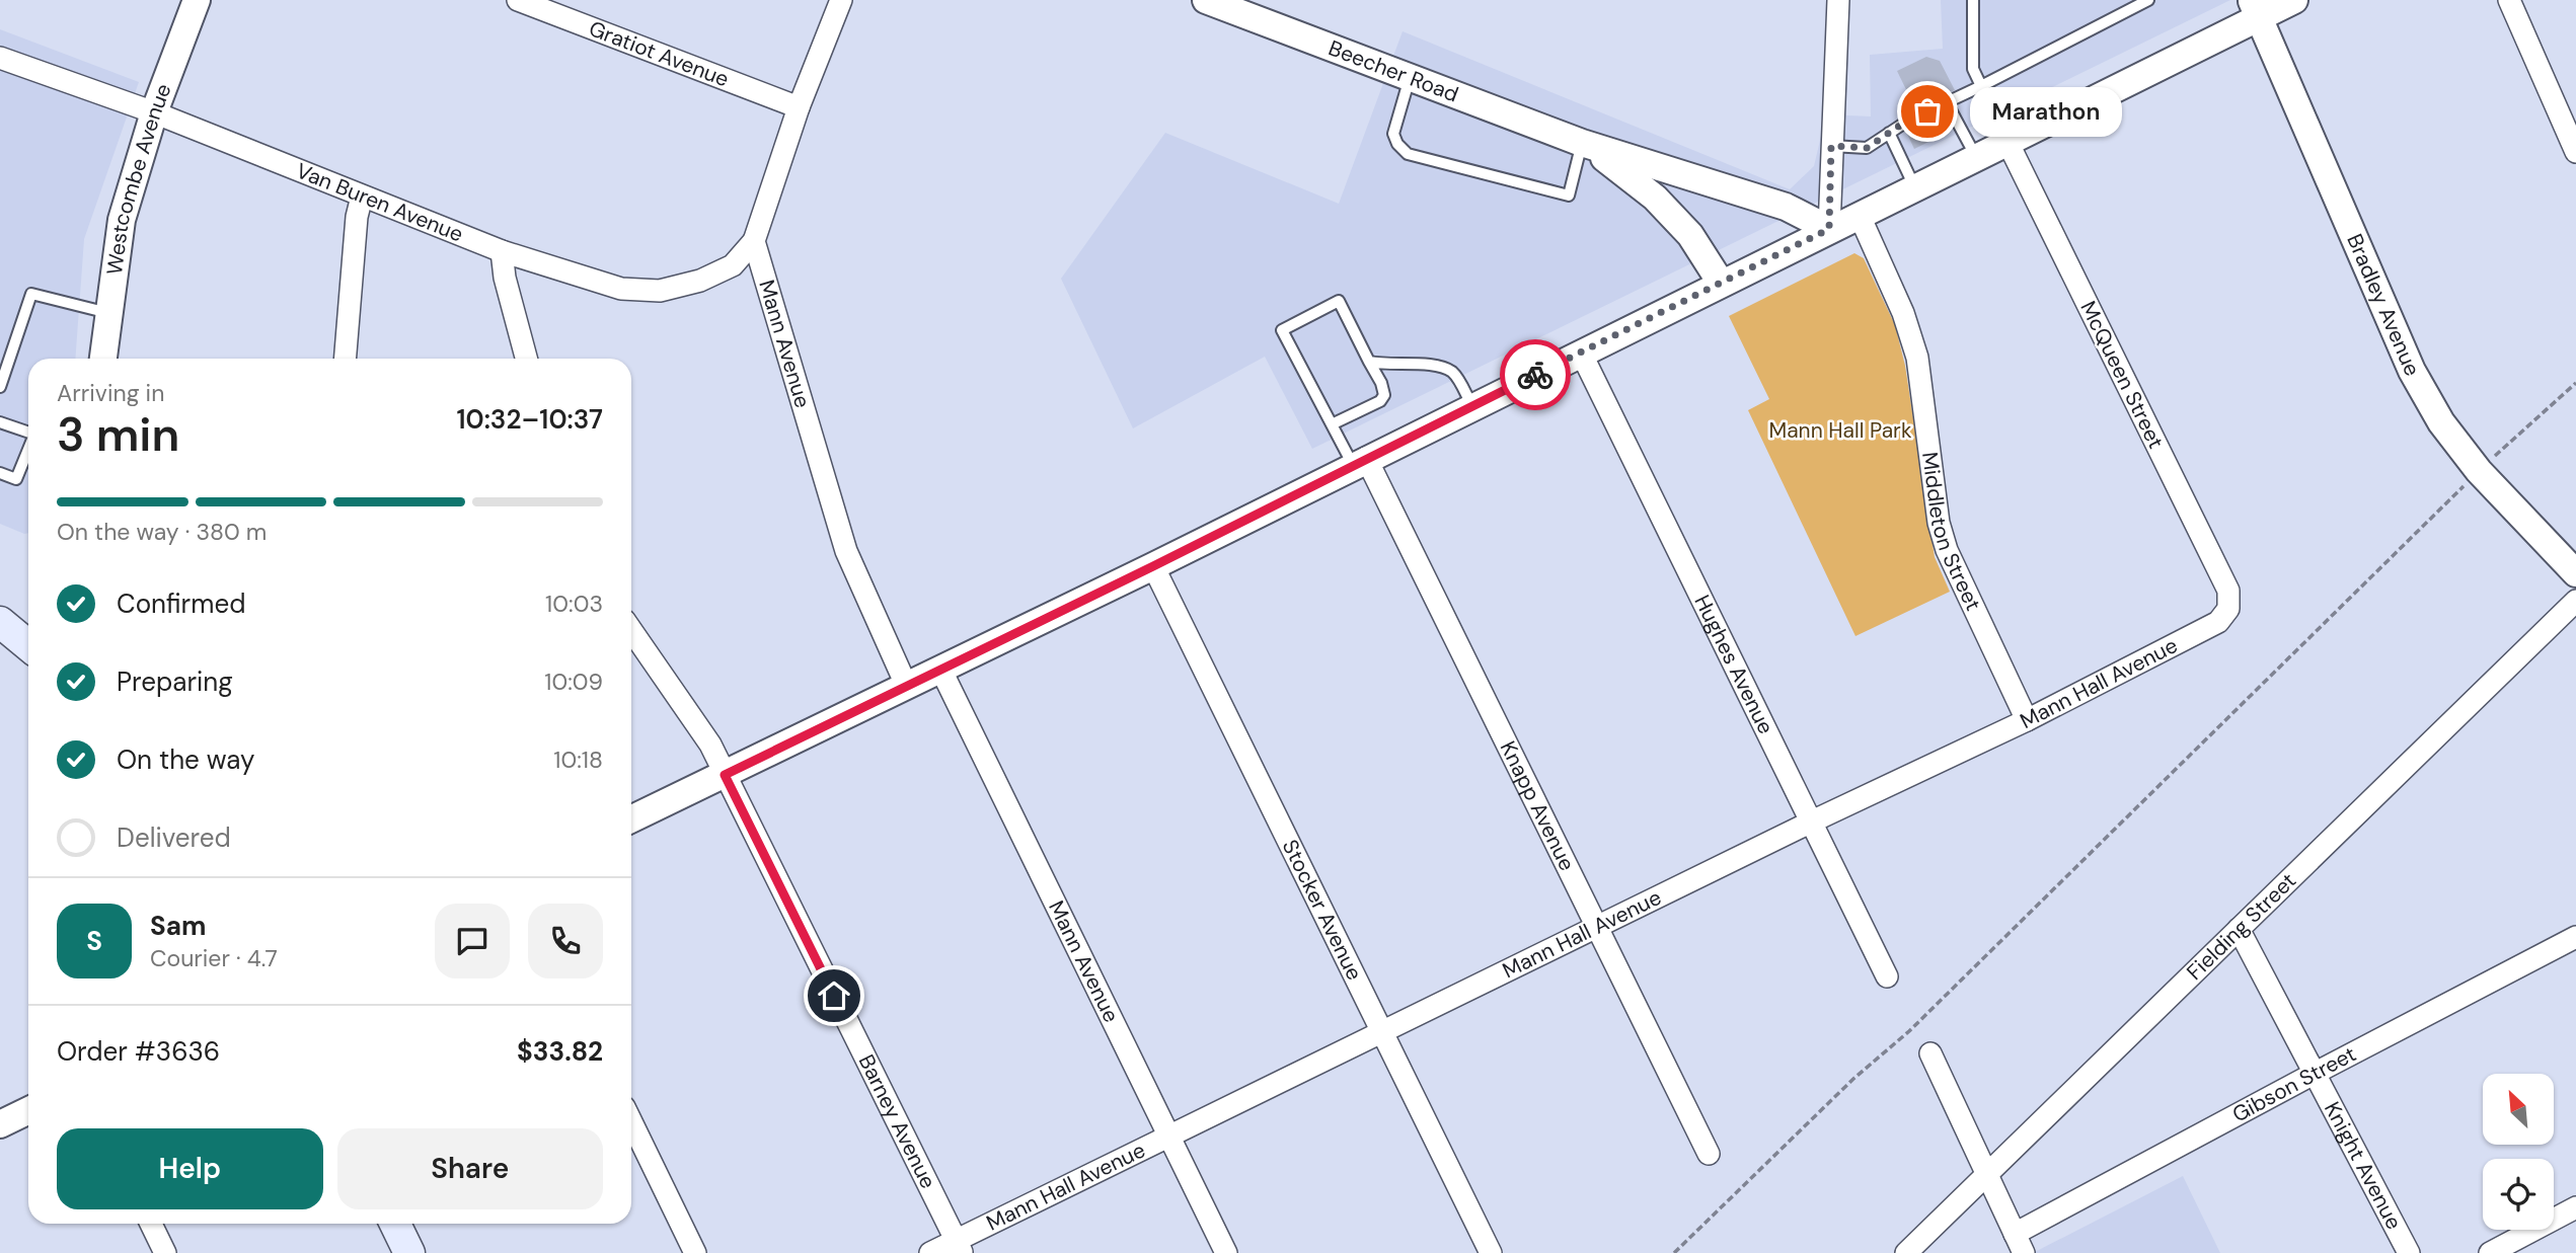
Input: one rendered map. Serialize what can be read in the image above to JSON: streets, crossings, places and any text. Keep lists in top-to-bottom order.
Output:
{
  "streets": {
    "street": [
      "Gratiot Avenue",
      "Beecher Road",
      "Westcombe Avenue",
      "Van Buren Avenue",
      "Bradley Avenue",
      "Mann Avenue",
      "McQueen Street",
      "Middleton Street",
      "Hughes Avenue",
      "Mann Hall Avenue",
      "Knapp Avenue",
      "Stocker Avenue",
      "Fielding Street",
      "Gibson Street",
      "Barney Avenue",
      "Knight Avenue"
    ]
  },
  "crossings": [
    ["Westcombe Avenue", "Van Buren Avenue"],
    ["Van Buren Avenue", "Mann Avenue"],
    ["Mann Avenue", "Mann Hall Avenue"],
    ["McQueen Street", "Mann Hall Avenue"],
    ["Middleton Street", "Mann Hall Avenue"],
    ["Hughes Avenue", "Mann Hall Avenue"],
    ["Mann Hall Avenue", "Knapp Avenue"],
    ["Mann Hall Avenue", "Stocker Avenue"],
    ["Mann Hall Avenue", "Barney Avenue"],
    ["Fielding Street", "Knight Avenue"],
    ["Gibson Street", "Knight Avenue"]
  ],
  "parks": ["Mann Hall Park"],
  "places": ["Marathon"],
  "north": "top left",
  "page": {
    "bubble": "Marathon",
    "heading": ["3 min", "Arriving in", "10:32–10:37"],
    "panel": [
      "Sam",
      "Courier · 4.7",
      "Order #3636",
      "$33.82"
    ],
    "bar": "On the way · 380 m",
    "list": [
      ["Confirmed", "10:03"],
      ["Preparing", "10:09"],
      ["On the way", "10:18"],
      "Delivered"
    ],
    "round": "S",
    "buttons": ["Help", "Share"]
  }
}
